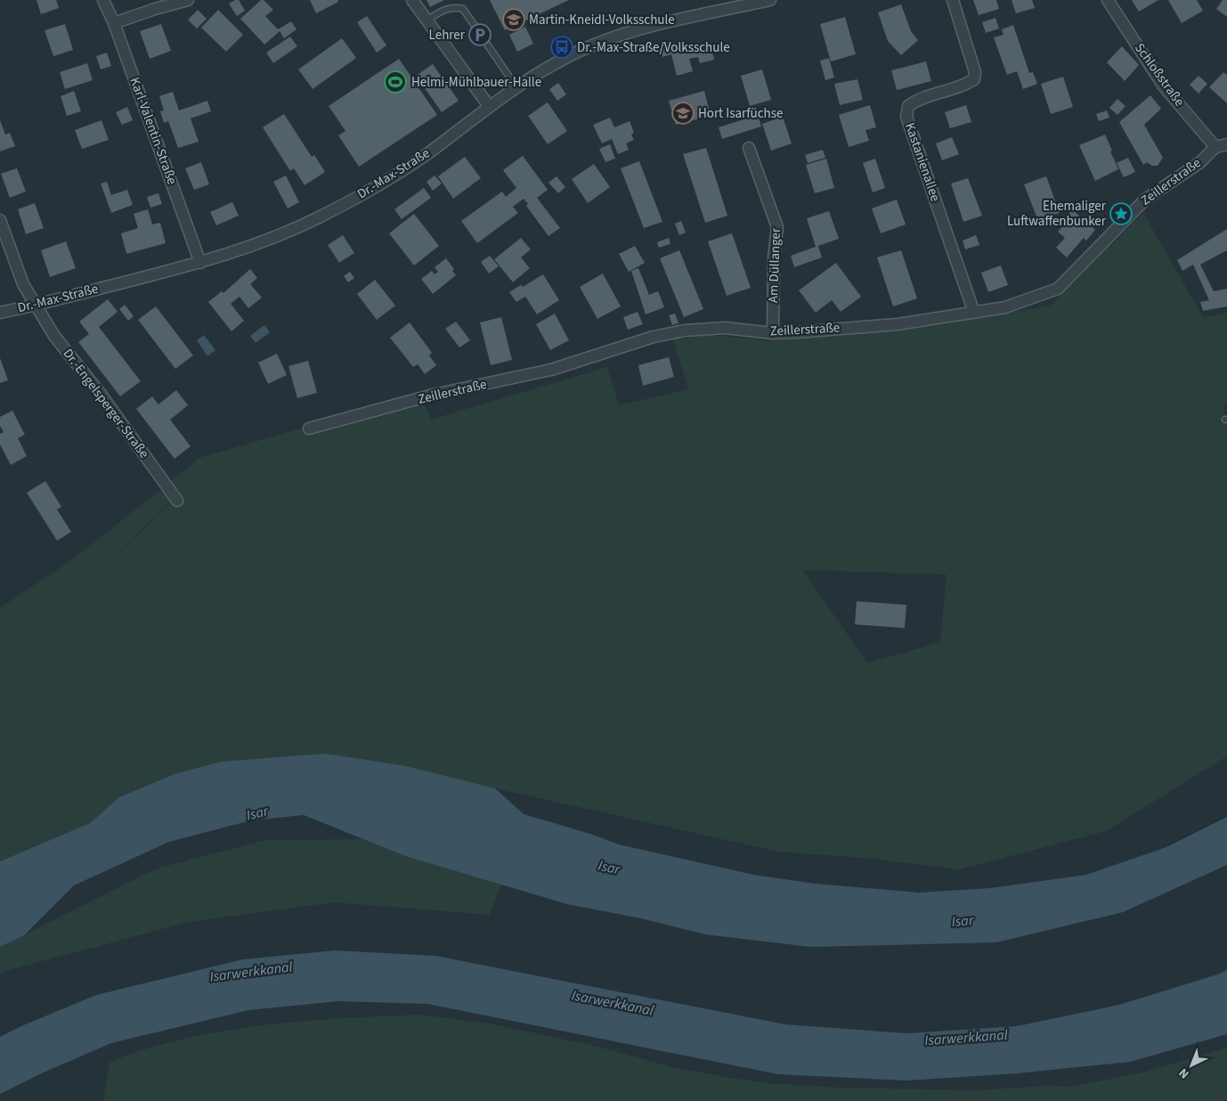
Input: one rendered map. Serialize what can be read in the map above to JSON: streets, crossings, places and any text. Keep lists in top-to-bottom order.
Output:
{
  "streets": {
    "street": [
      "Schloßstraße",
      "Karl-Valentin-Straße",
      "Kastanienallee",
      "Dr.-Max-Straße",
      "Zeillerstraße",
      "Am Düllanger",
      "Dr.-Engelsperger-Straße"
    ]
  },
  "crossings": [
    ["Schloßstraße", "Zeillerstraße"],
    ["Karl-Valentin-Straße", "Dr.-Max-Straße"],
    ["Kastanienallee", "Zeillerstraße"],
    ["Dr.-Max-Straße", "Dr.-Engelsperger-Straße"],
    ["Zeillerstraße", "Am Düllanger"]
  ],
  "water": ["Isar", "Isarwerkkanal"],
  "places": {
    "school or university": ["Martin-Kneidl-Volksschule", "Hort Isarfüchse"],
    "parking": ["Lehrer"],
    "bus stop": ["Dr.-Max-Straße/Volksschule"],
    "sports": ["Helmi-Mühlbauer-Halle"],
    "place": ["Ehemaliger Luftwaffenbunker"]
  },
  "north": "bottom left"
}
